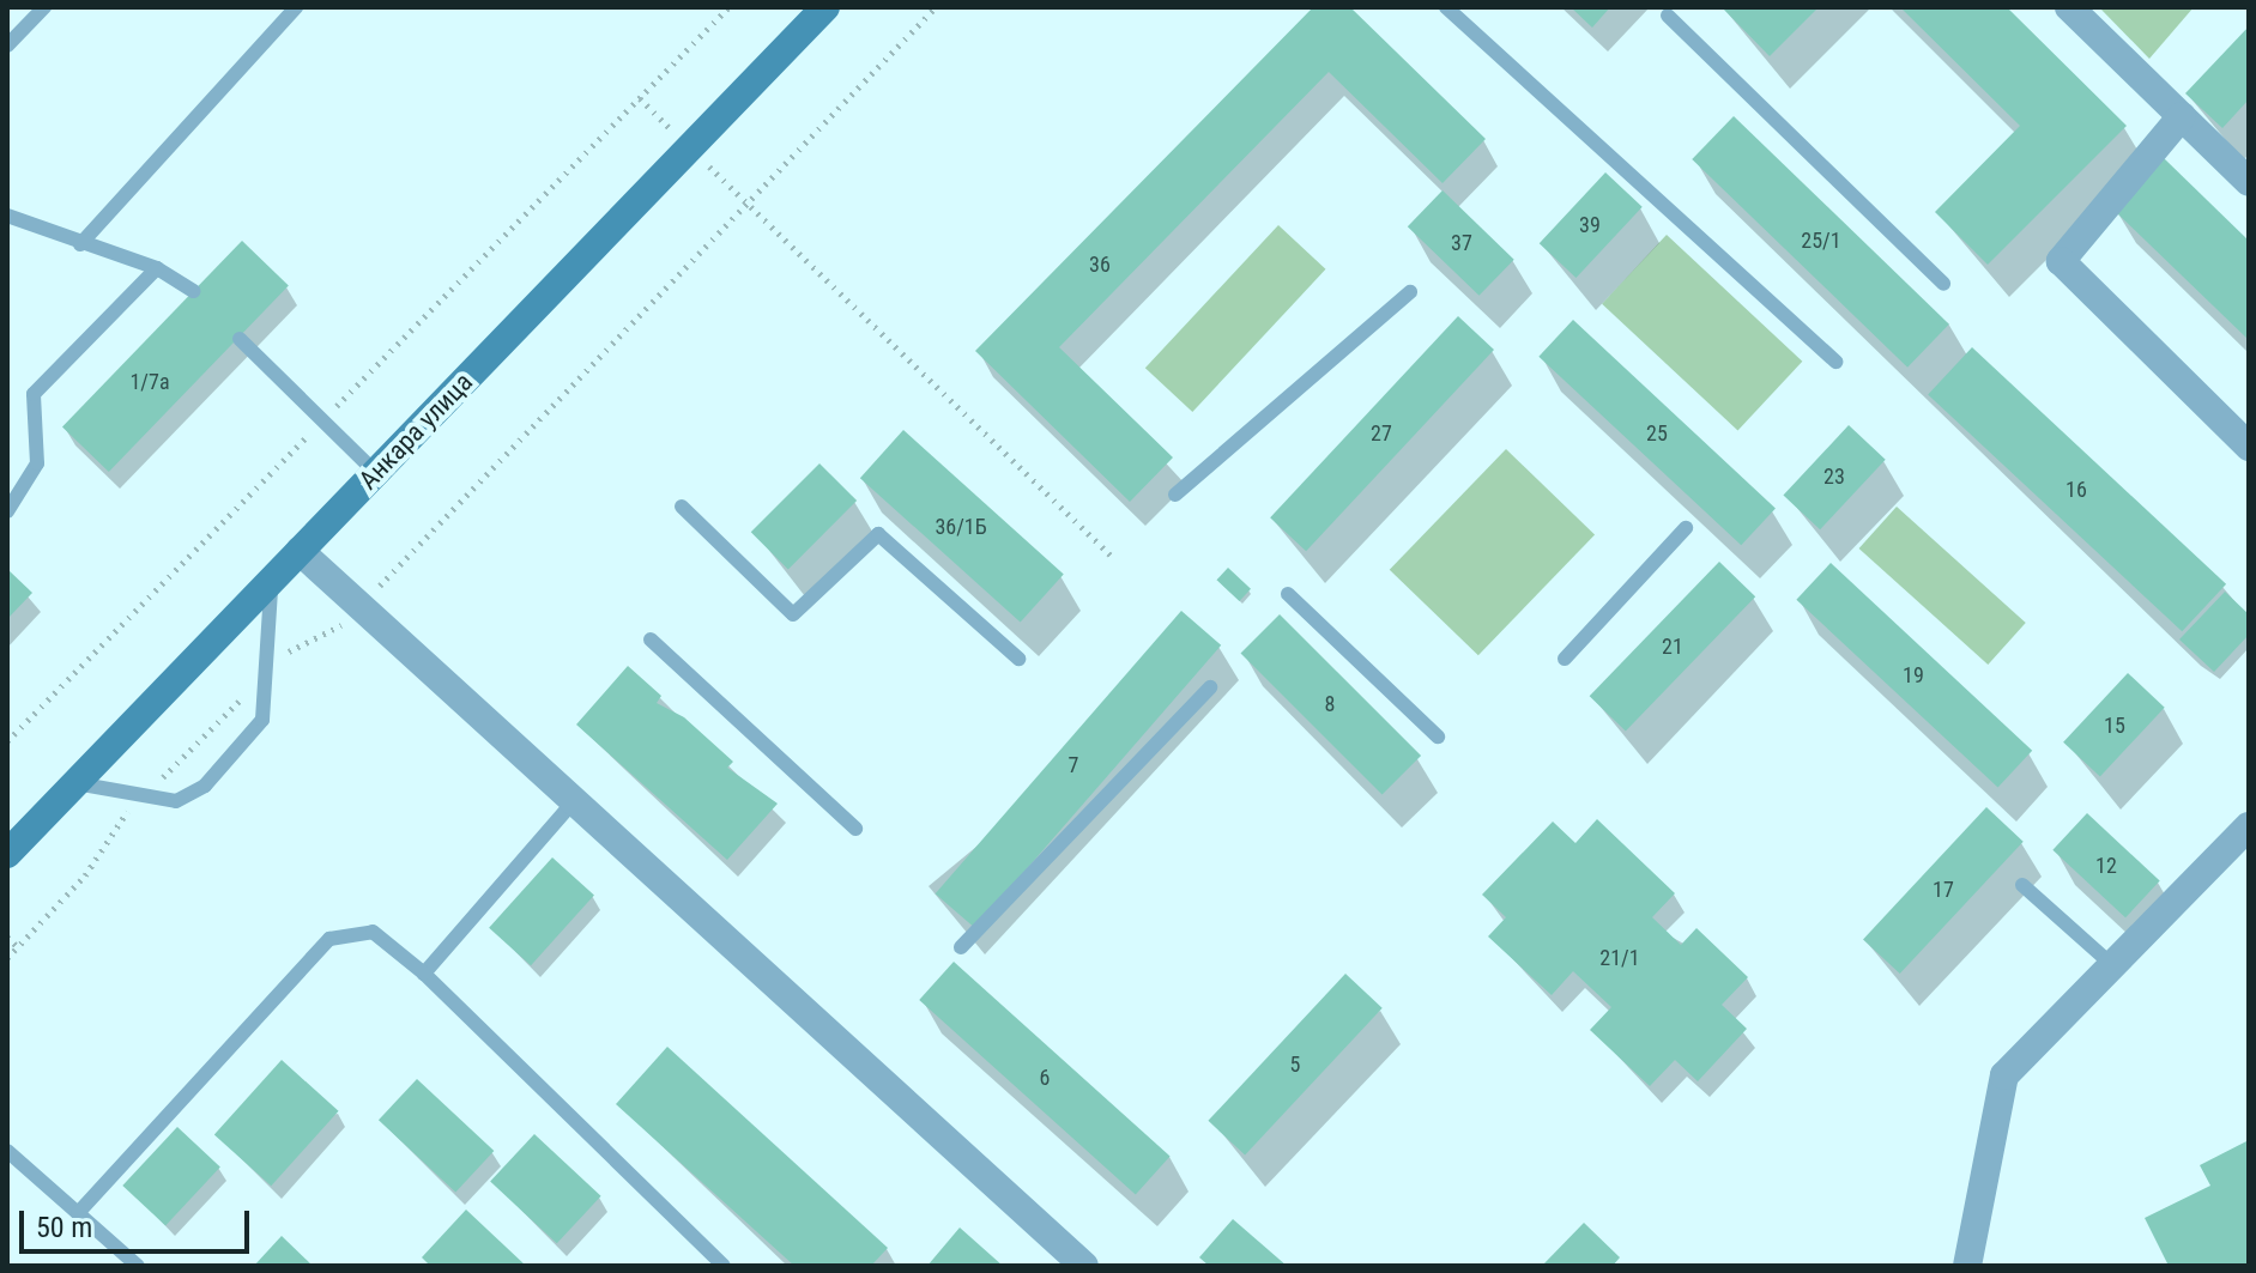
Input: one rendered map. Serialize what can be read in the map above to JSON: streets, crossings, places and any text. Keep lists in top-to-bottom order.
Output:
{
  "streets": {
    "main road": ["Анкара улица"]
  },
  "house_numbers": [
    "39",
    "25/1",
    "37",
    "36",
    "1/7а",
    "27",
    "25",
    "23",
    "16",
    "36/1Б",
    "21",
    "19",
    "8",
    "15",
    "7",
    "12",
    "17",
    "21/1",
    "5",
    "6"
  ],
  "scale_bar": "50 m"
}
